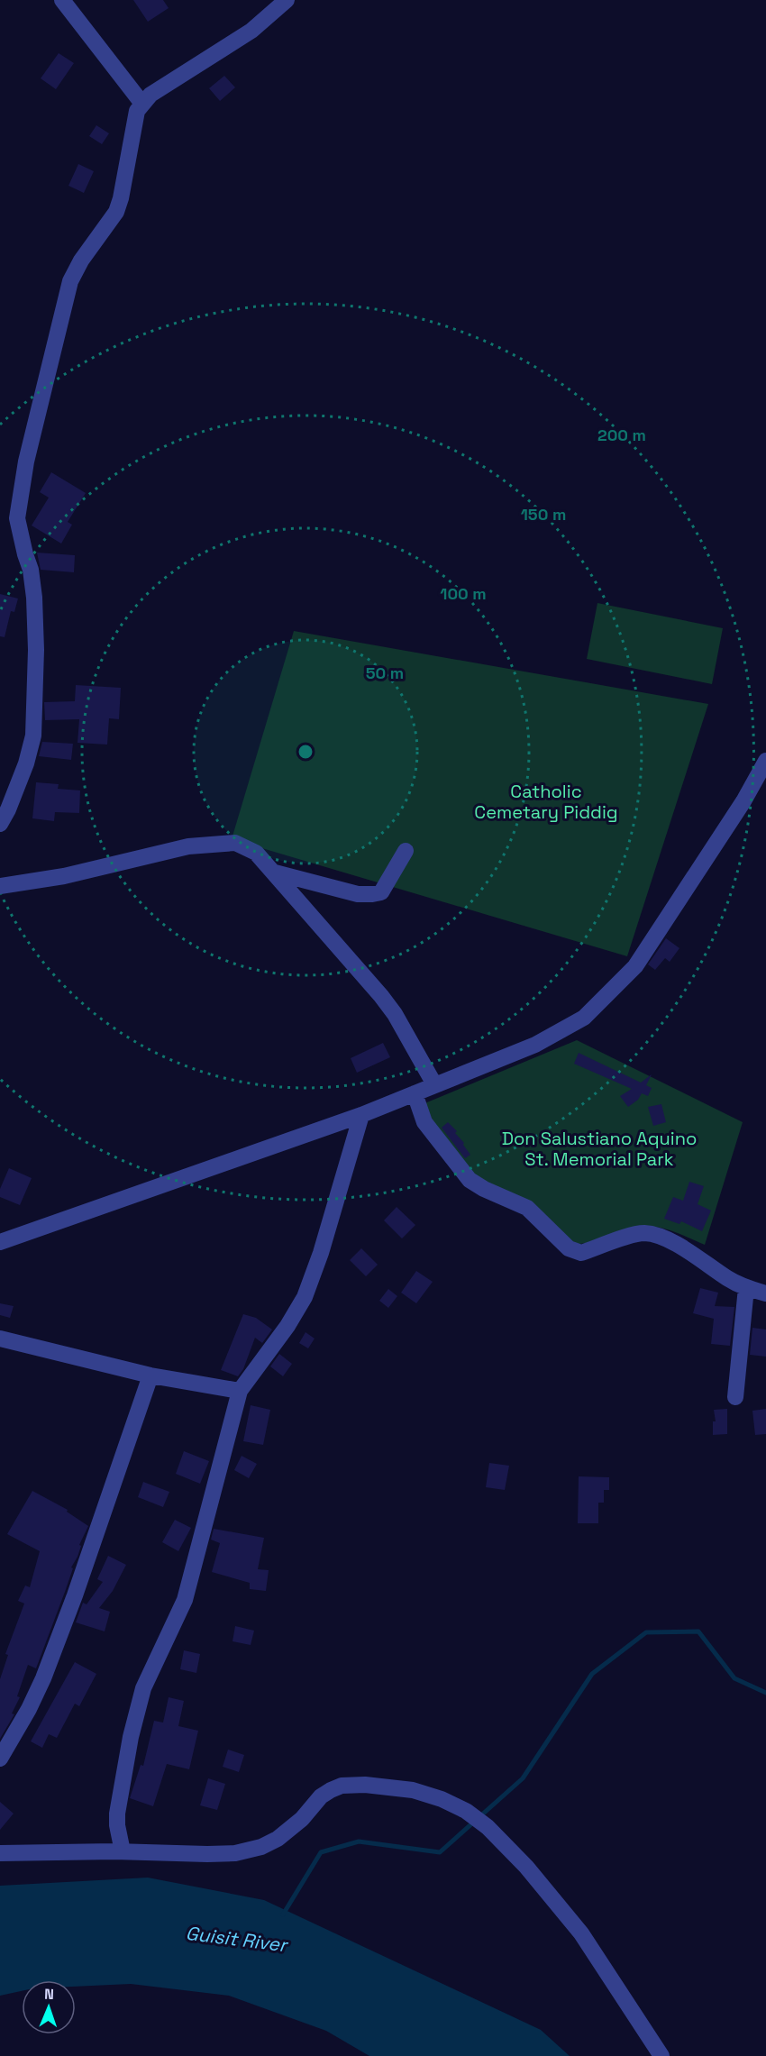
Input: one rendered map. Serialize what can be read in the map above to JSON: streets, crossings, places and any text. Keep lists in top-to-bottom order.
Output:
{
  "water": ["Guisit River"],
  "parks": ["Catholic Cemetary Piddig", "Don Salustiano Aquino St. Memorial Park"],
  "north": "top",
  "rings": [
    "200 m",
    "150 m",
    "100 m",
    "50 m"
  ]
}
